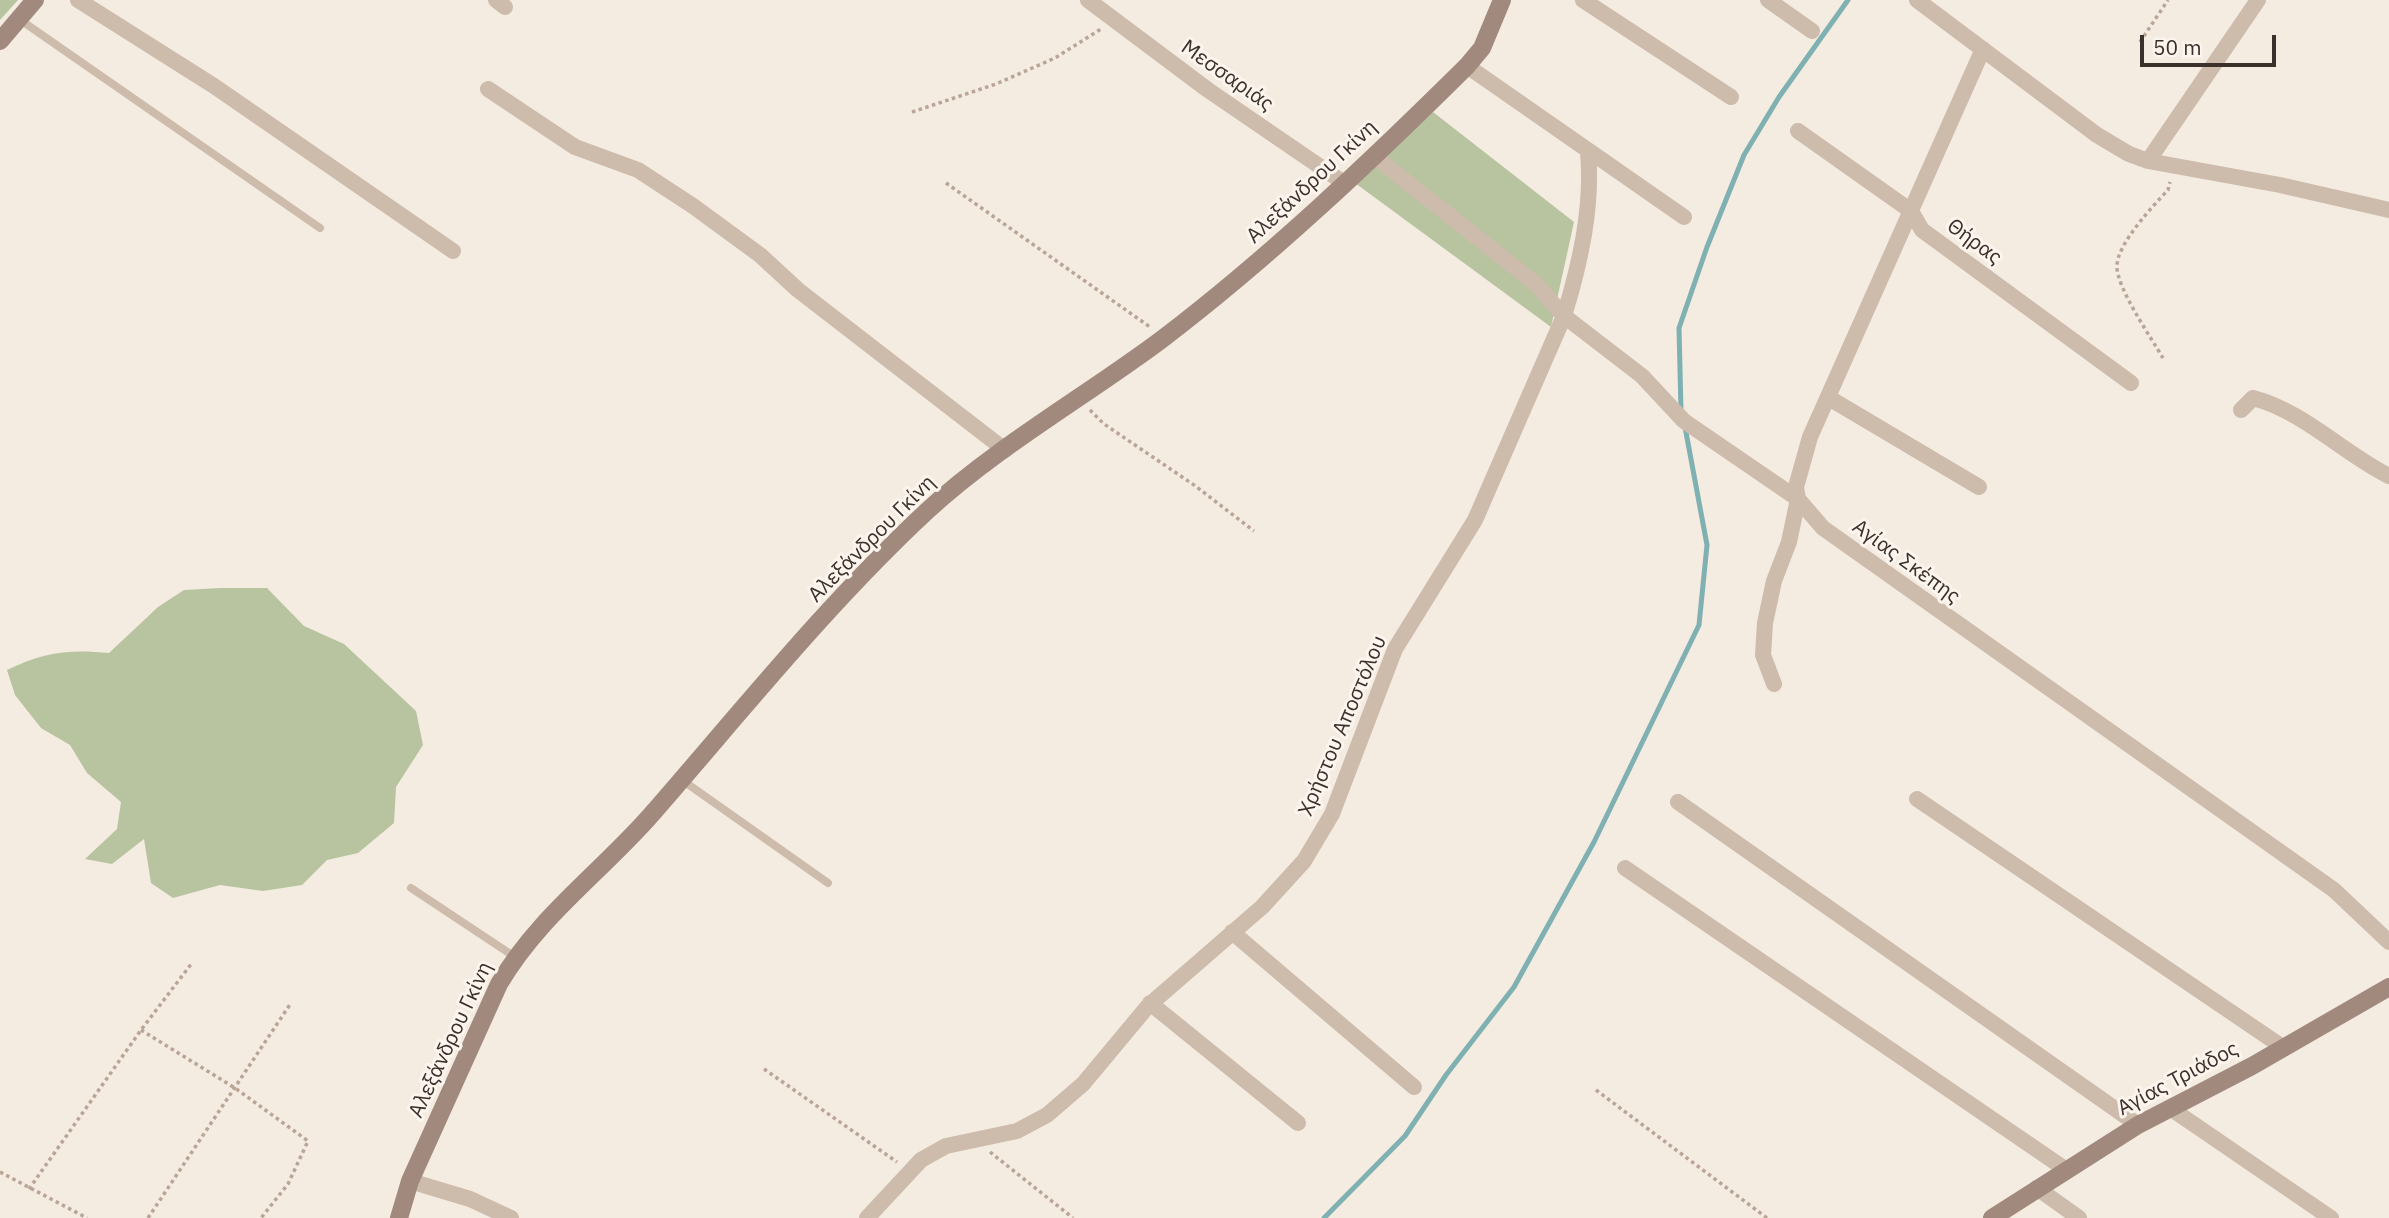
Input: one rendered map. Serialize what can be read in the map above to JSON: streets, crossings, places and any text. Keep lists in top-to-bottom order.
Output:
{
  "streets": {
    "street": [
      "Μεσσαριάς",
      "Αλεξάνδρου Γκίνη",
      "Θήρας",
      "Αγίας Σκέπης",
      "Χρήστου Αποστόλου",
      "Αγίας Τριάδος"
    ]
  },
  "crossings": [
    ["Μεσσαριάς", "Αλεξάνδρου Γκίνη"],
    ["Αλεξάνδρου Γκίνη", "Αγίας Σκέπης"],
    ["Αγίας Σκέπης", "Χρήστου Αποστόλου"]
  ],
  "scale_bar": "50 m"
}
